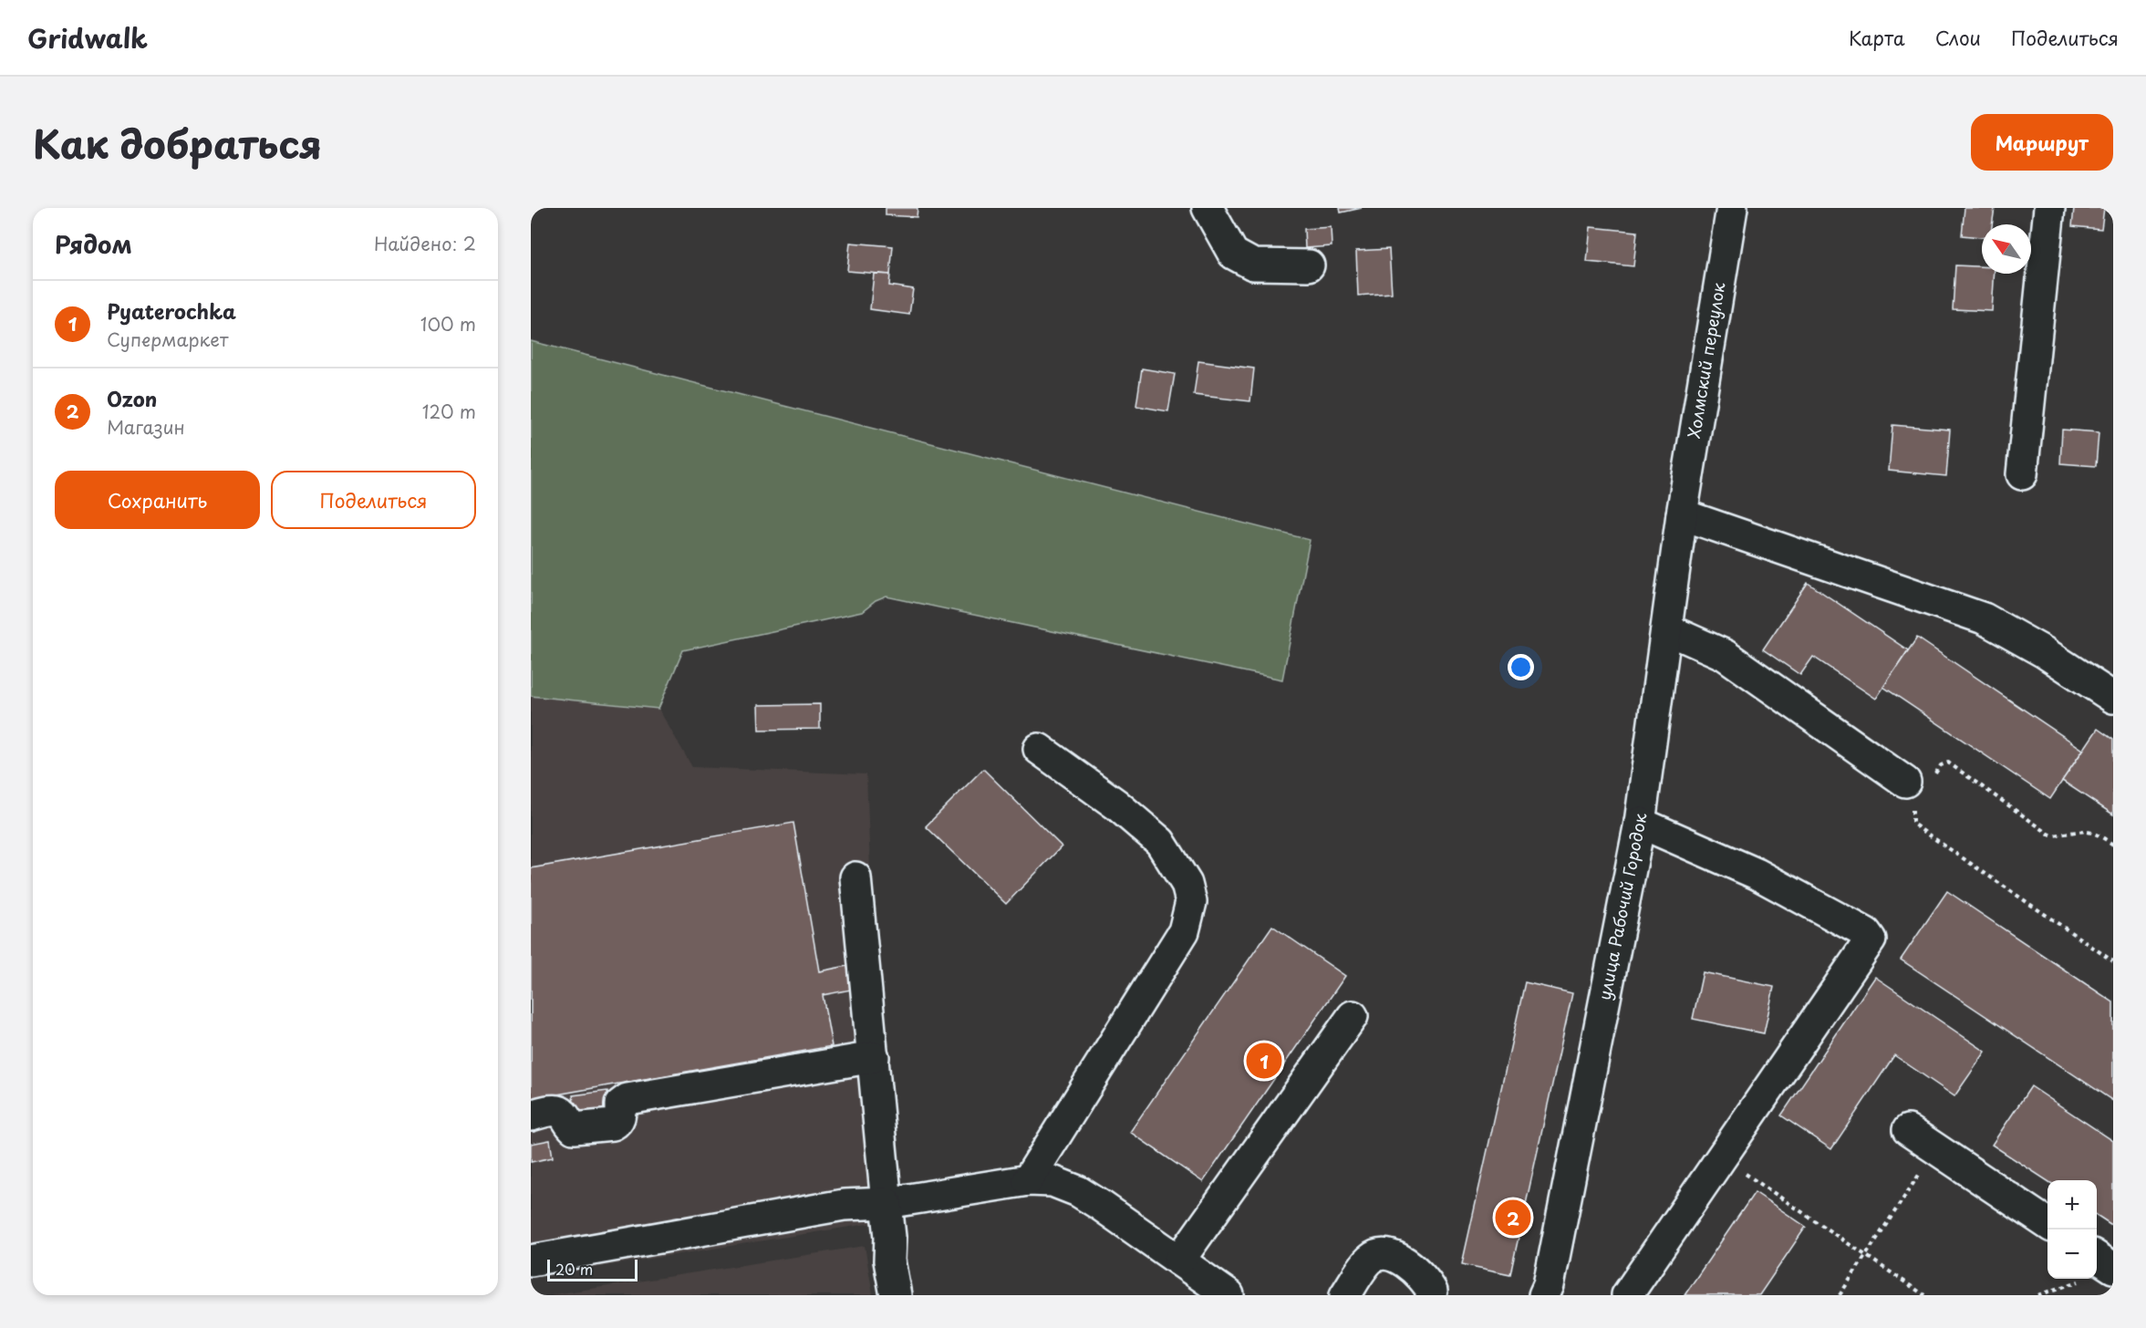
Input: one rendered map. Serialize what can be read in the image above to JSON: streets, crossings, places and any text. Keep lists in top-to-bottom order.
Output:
{
  "streets": {
    "street": ["Холмский переулок", "улица Рабочий Городок"]
  },
  "crossings": [
    ["Холмский переулок", "улица Рабочий Городок"]
  ],
  "scale_bar": "20 m",
  "north": "top left",
  "page": {
    "header": "Gridwalk",
    "nav": ["Карта", "Слои", "Поделиться"],
    "title": "Как добраться",
    "buttons": [
      "Маршрут",
      ["Сохранить", "Поделиться"]
    ],
    "heading": ["Рядом", "Найдено: 2"],
    "list": [
      {
        "mark": "1",
        "name": "Pyaterochka",
        "note": "Супермаркет",
        "value": "100 m"
      },
      {
        "mark": "2",
        "name": "Ozon",
        "note": "Магазин",
        "value": "120 m"
      }
    ],
    "pins": ["1", "2"],
    "map_buttons": ["+", "−"],
    "scale": "20 m"
  }
}
